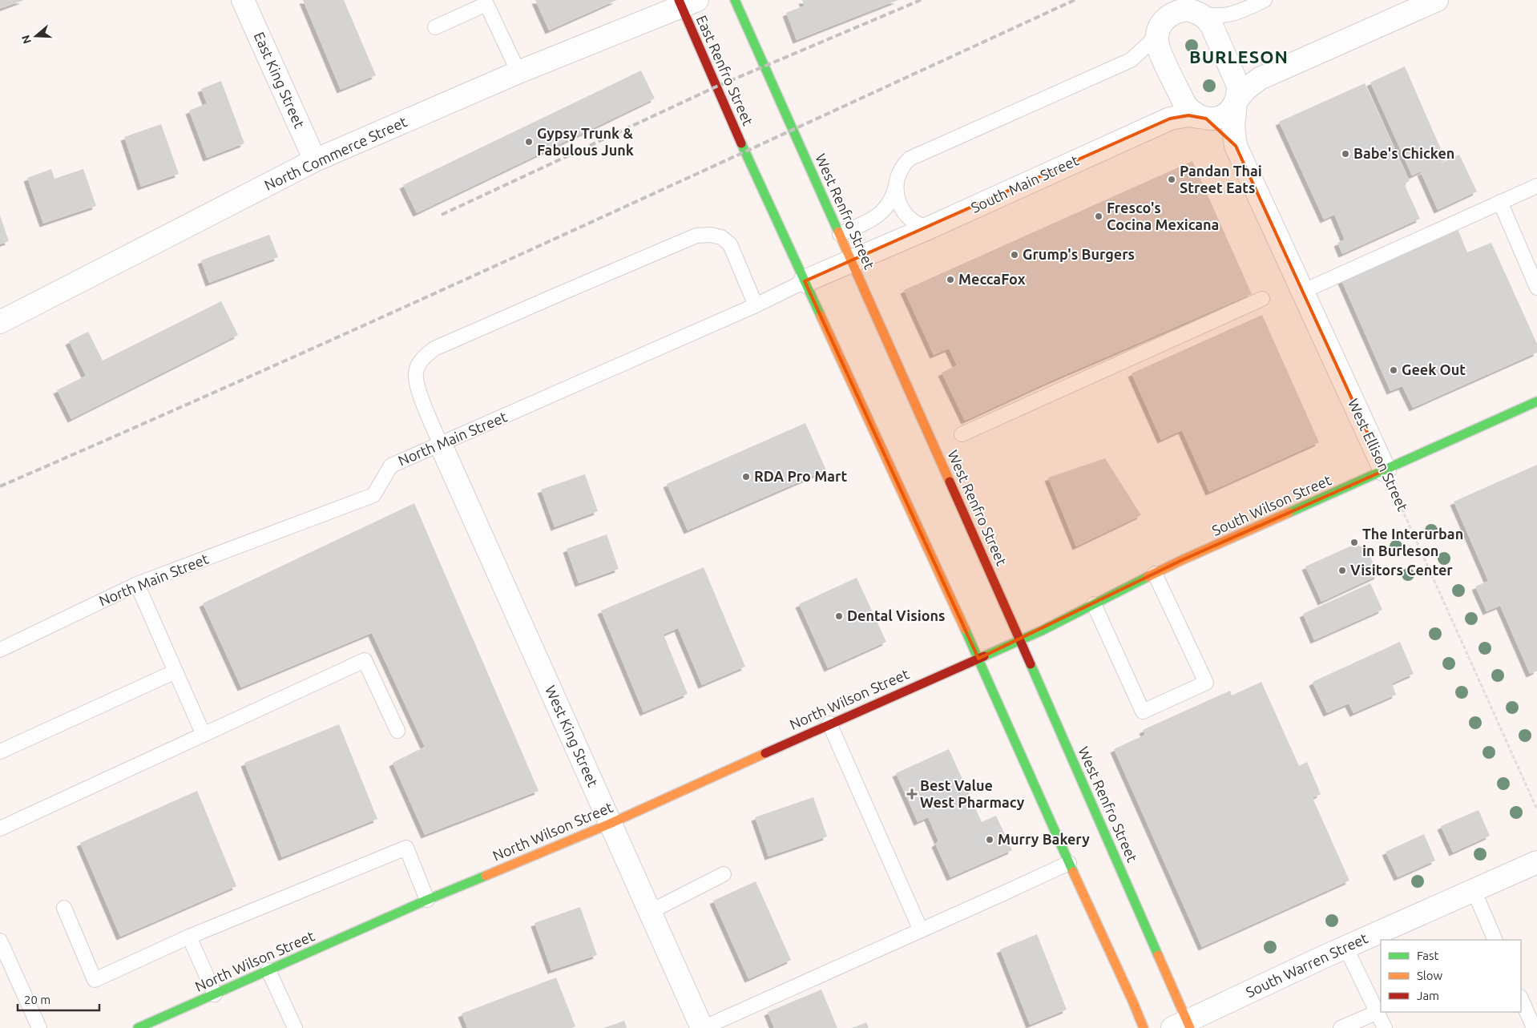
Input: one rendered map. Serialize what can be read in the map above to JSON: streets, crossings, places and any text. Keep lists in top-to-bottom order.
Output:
{
  "streets": {
    "main road": [
      "East Renfro Street",
      "West Renfro Street",
      "South Wilson Street",
      "North Wilson Street"
    ],
    "street": [
      "East King Street",
      "North Commerce Street",
      "South Main Street",
      "West Ellison Street",
      "West King Street",
      "South Warren Street"
    ],
    "lane": ["North Main Street"]
  },
  "crossings": [
    ["East Renfro Street", "North Commerce Street"],
    ["East Renfro Street", "South Main Street"],
    ["East Renfro Street", "North Main Street"],
    ["East King Street", "North Commerce Street"],
    ["South Main Street", "West Renfro Street"],
    ["South Main Street", "North Main Street"],
    ["West Renfro Street", "South Wilson Street"],
    ["West Renfro Street", "North Wilson Street"],
    ["West Renfro Street", "South Warren Street"],
    ["North Main Street", "West King Street"],
    ["West Ellison Street", "South Wilson Street"],
    ["South Wilson Street", "North Wilson Street"],
    ["North Wilson Street", "West King Street"]
  ],
  "districts": ["BURLESON"],
  "places": {
    "other": [
      "Gypsy Trunk & Fabulous Junk",
      "Babe's Chicken",
      "Pandan Thai Street Eats",
      "Fresco's Cocina Mexicana",
      "Grump's Burgers",
      "MeccaFox",
      "Geek Out",
      "RDA Pro Mart",
      "The Interurban in Burleson",
      "Visitors Center",
      "Dental Visions",
      "Murry Bakery"
    ],
    "health": ["Best Value West Pharmacy"]
  },
  "legend": ["Fast", "Slow", "Jam"],
  "scale_bar": "20 m",
  "north": "left"
}
